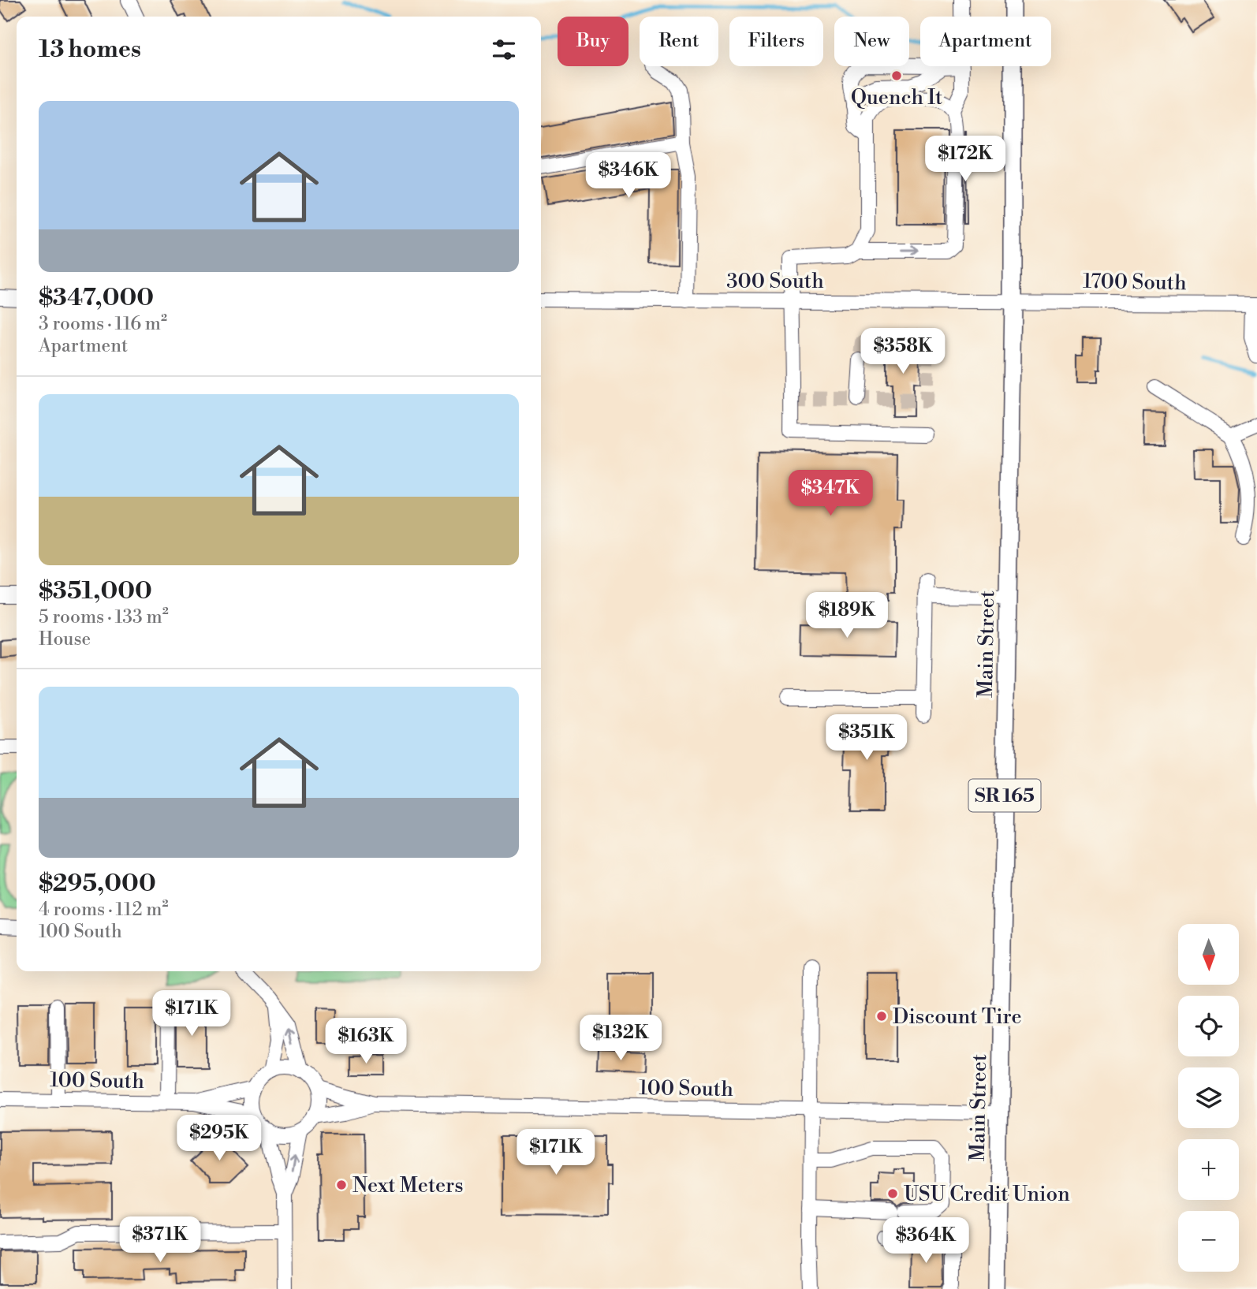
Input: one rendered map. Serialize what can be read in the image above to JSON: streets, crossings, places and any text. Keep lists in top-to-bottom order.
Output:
{
  "streets": {
    "main road": ["Main Street", "SR 165"],
    "street": ["300 South", "1700 South", "100 South"]
  },
  "crossings": [
    ["300 South", "1700 South"],
    ["300 South", "Main Street"],
    ["1700 South", "Main Street"],
    ["Main Street", "100 South"]
  ],
  "places": [
    "Quench It",
    "Discount Tire",
    "Next Meters",
    "USU Credit Union"
  ],
  "north": "bottom",
  "page": {
    "chip": [
      "Buy",
      "Rent",
      "Filters",
      "New",
      "Apartment"
    ],
    "heading": "13 homes",
    "list": [
      {
        "name": "$347,000",
        "note": "3 rooms · 116 m² · Apartment"
      },
      {
        "name": "$351,000",
        "note": "5 rooms · 133 m² · House"
      },
      {
        "name": "$295,000",
        "note": "4 rooms · 112 m² · 100 South"
      }
    ],
    "price": [
      "$172K",
      "$346K",
      "$358K",
      "$347K",
      "$189K",
      "$351K",
      "$171K",
      "$132K",
      "$163K",
      "$295K",
      "$171K",
      "$371K",
      "$364K"
    ],
    "map_buttons": ["+", "−"]
  }
}
